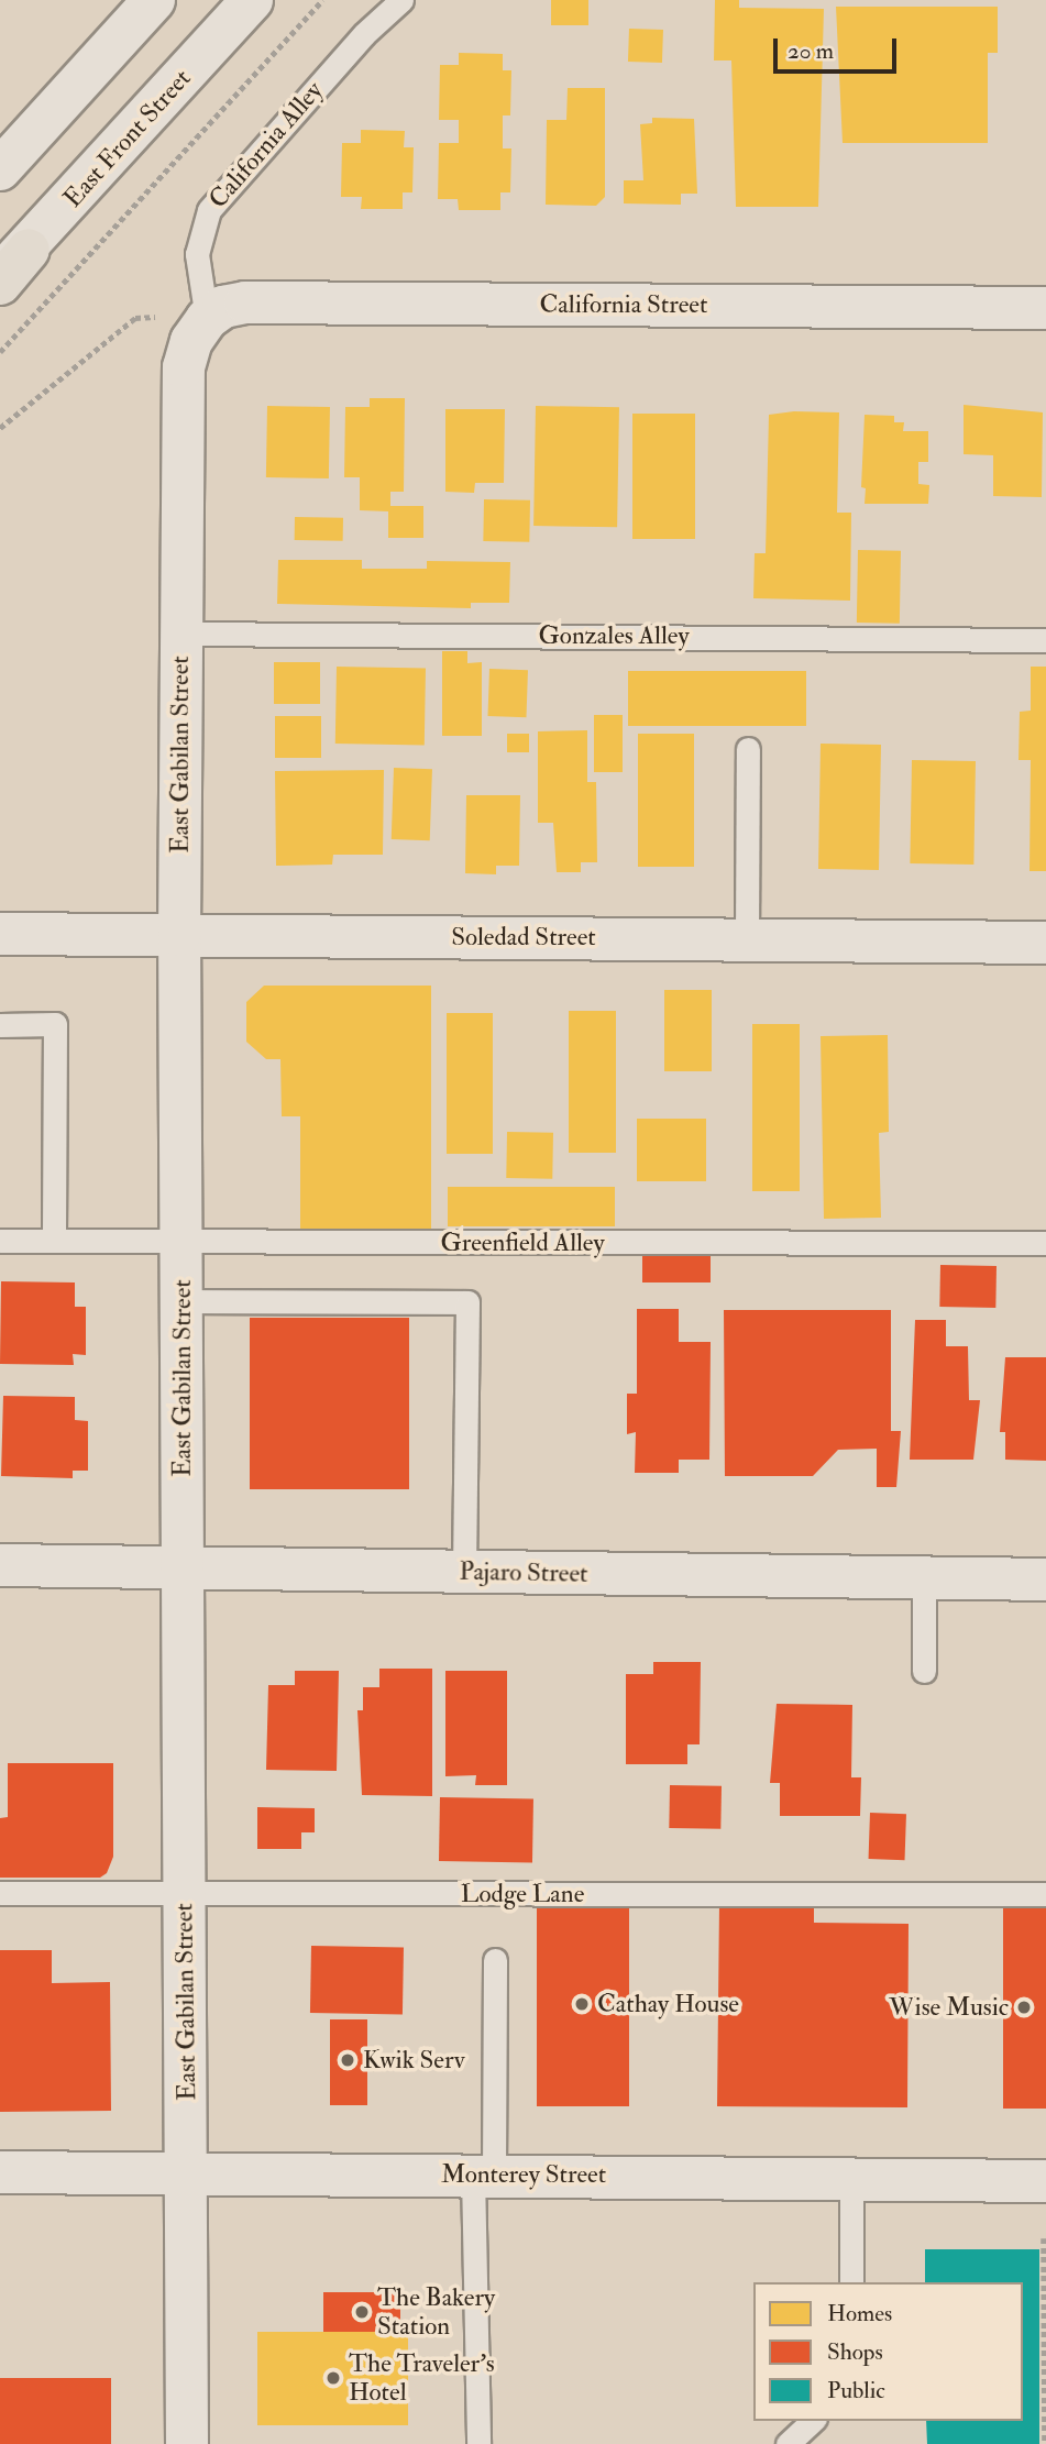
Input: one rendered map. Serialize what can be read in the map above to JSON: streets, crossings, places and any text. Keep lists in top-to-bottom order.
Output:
{
  "streets": {
    "street": [
      "East Front Street",
      "California Street",
      "East Gabilan Street",
      "Soledad Street",
      "Pajaro Street",
      "Monterey Street"
    ],
    "lane": [
      "California Alley",
      "Gonzales Alley",
      "Greenfield Alley",
      "Lodge Lane"
    ]
  },
  "crossings": [
    ["California Alley", "California Street"],
    ["California Alley", "East Gabilan Street"],
    ["California Street", "East Gabilan Street"],
    ["Gonzales Alley", "East Gabilan Street"],
    ["East Gabilan Street", "Soledad Street"],
    ["East Gabilan Street", "Greenfield Alley"],
    ["East Gabilan Street", "Pajaro Street"],
    ["East Gabilan Street", "Lodge Lane"],
    ["East Gabilan Street", "Monterey Street"]
  ],
  "places": [
    "Cathay House",
    "Wise Music",
    "Kwik Serv",
    "The Bakery Station",
    "The Traveler's Hotel"
  ],
  "legend": ["Homes", "Shops", "Public"],
  "scale_bar": "20 m"
}
